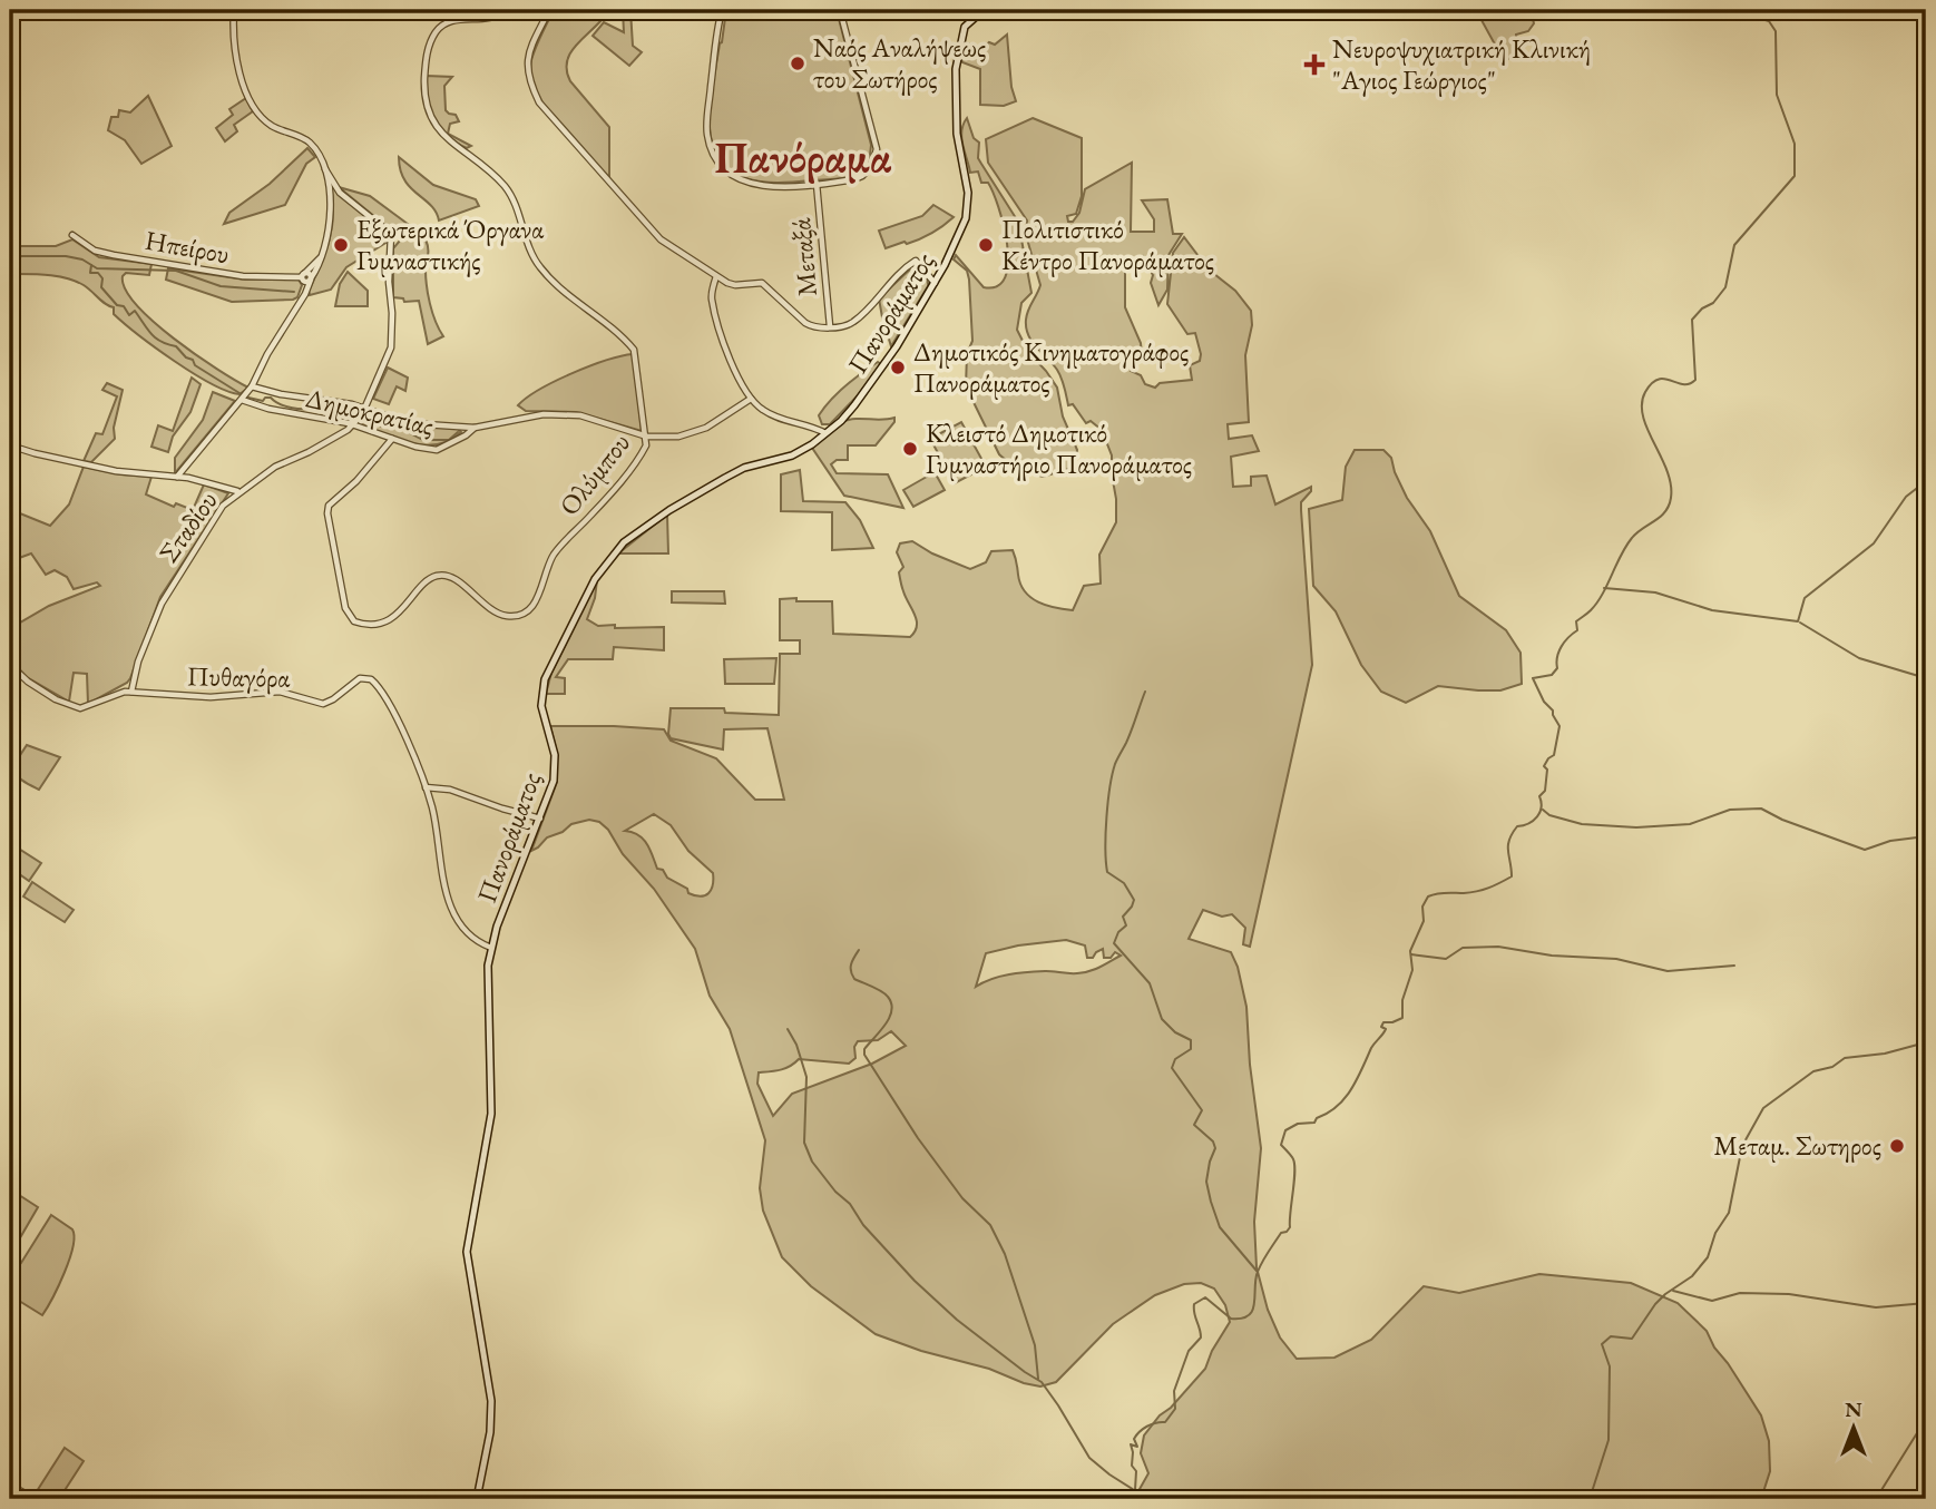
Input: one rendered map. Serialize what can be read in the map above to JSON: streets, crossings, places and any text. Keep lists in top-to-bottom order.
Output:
{
  "streets": {
    "main road": ["Πανοράματος"],
    "street": [
      "Ηπείρου",
      "Μεταξά",
      "Δημοκρατίας",
      "Ολύμπου",
      "Σταδίου",
      "Πυθαγόρα"
    ]
  },
  "crossings": [
    ["Δημοκρατίας", "Ολύμπου"],
    ["Δημοκρατίας", "Σταδίου"],
    ["Σταδίου", "Πυθαγόρα"]
  ],
  "districts": ["Πανόραμα"],
  "places": {
    "other": [
      "Ναός Αναλήψεως του Σωτήρος",
      "Εξωτερικά Όργανα Γυμναστικής",
      "Πολιτιστικό Κέντρο Πανοράματος",
      "Δημοτικός Κινηματογράφος Πανοράματος",
      "Κλειστό Δημοτικό Γυμναστήριο Πανοράματος",
      "Μεταμ. Σωτηρος"
    ],
    "health": ["Νευροψυχιατρική Κλινική \"Αγιος Γεώργιος\""]
  },
  "north": "top"
}
